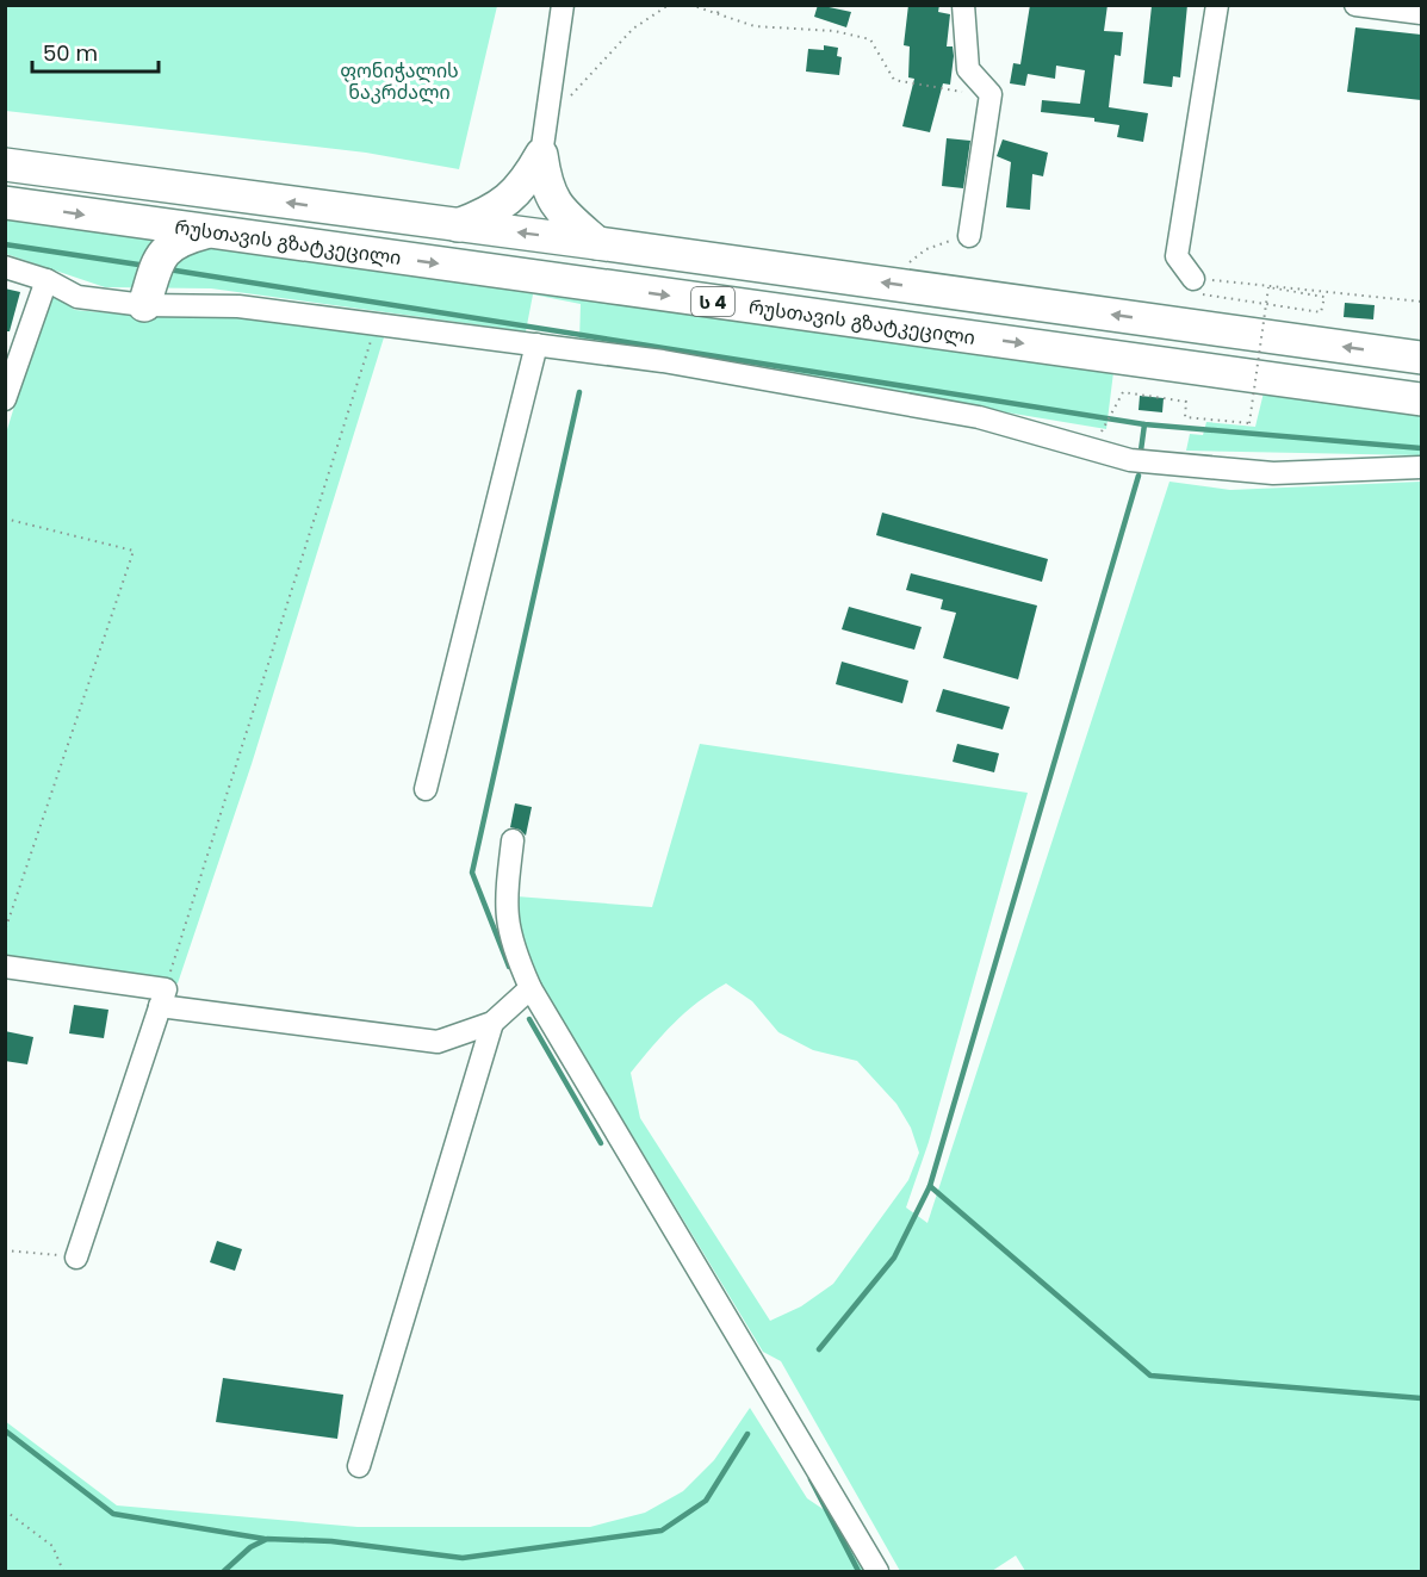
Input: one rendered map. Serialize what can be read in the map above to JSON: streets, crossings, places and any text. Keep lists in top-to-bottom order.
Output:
{
  "streets": {
    "highway": ["რუსთავის გზატკეცილი", "ს 4"]
  },
  "parks": ["ფონიჭალის ნაკრძალი"],
  "scale_bar": "50 m"
}
